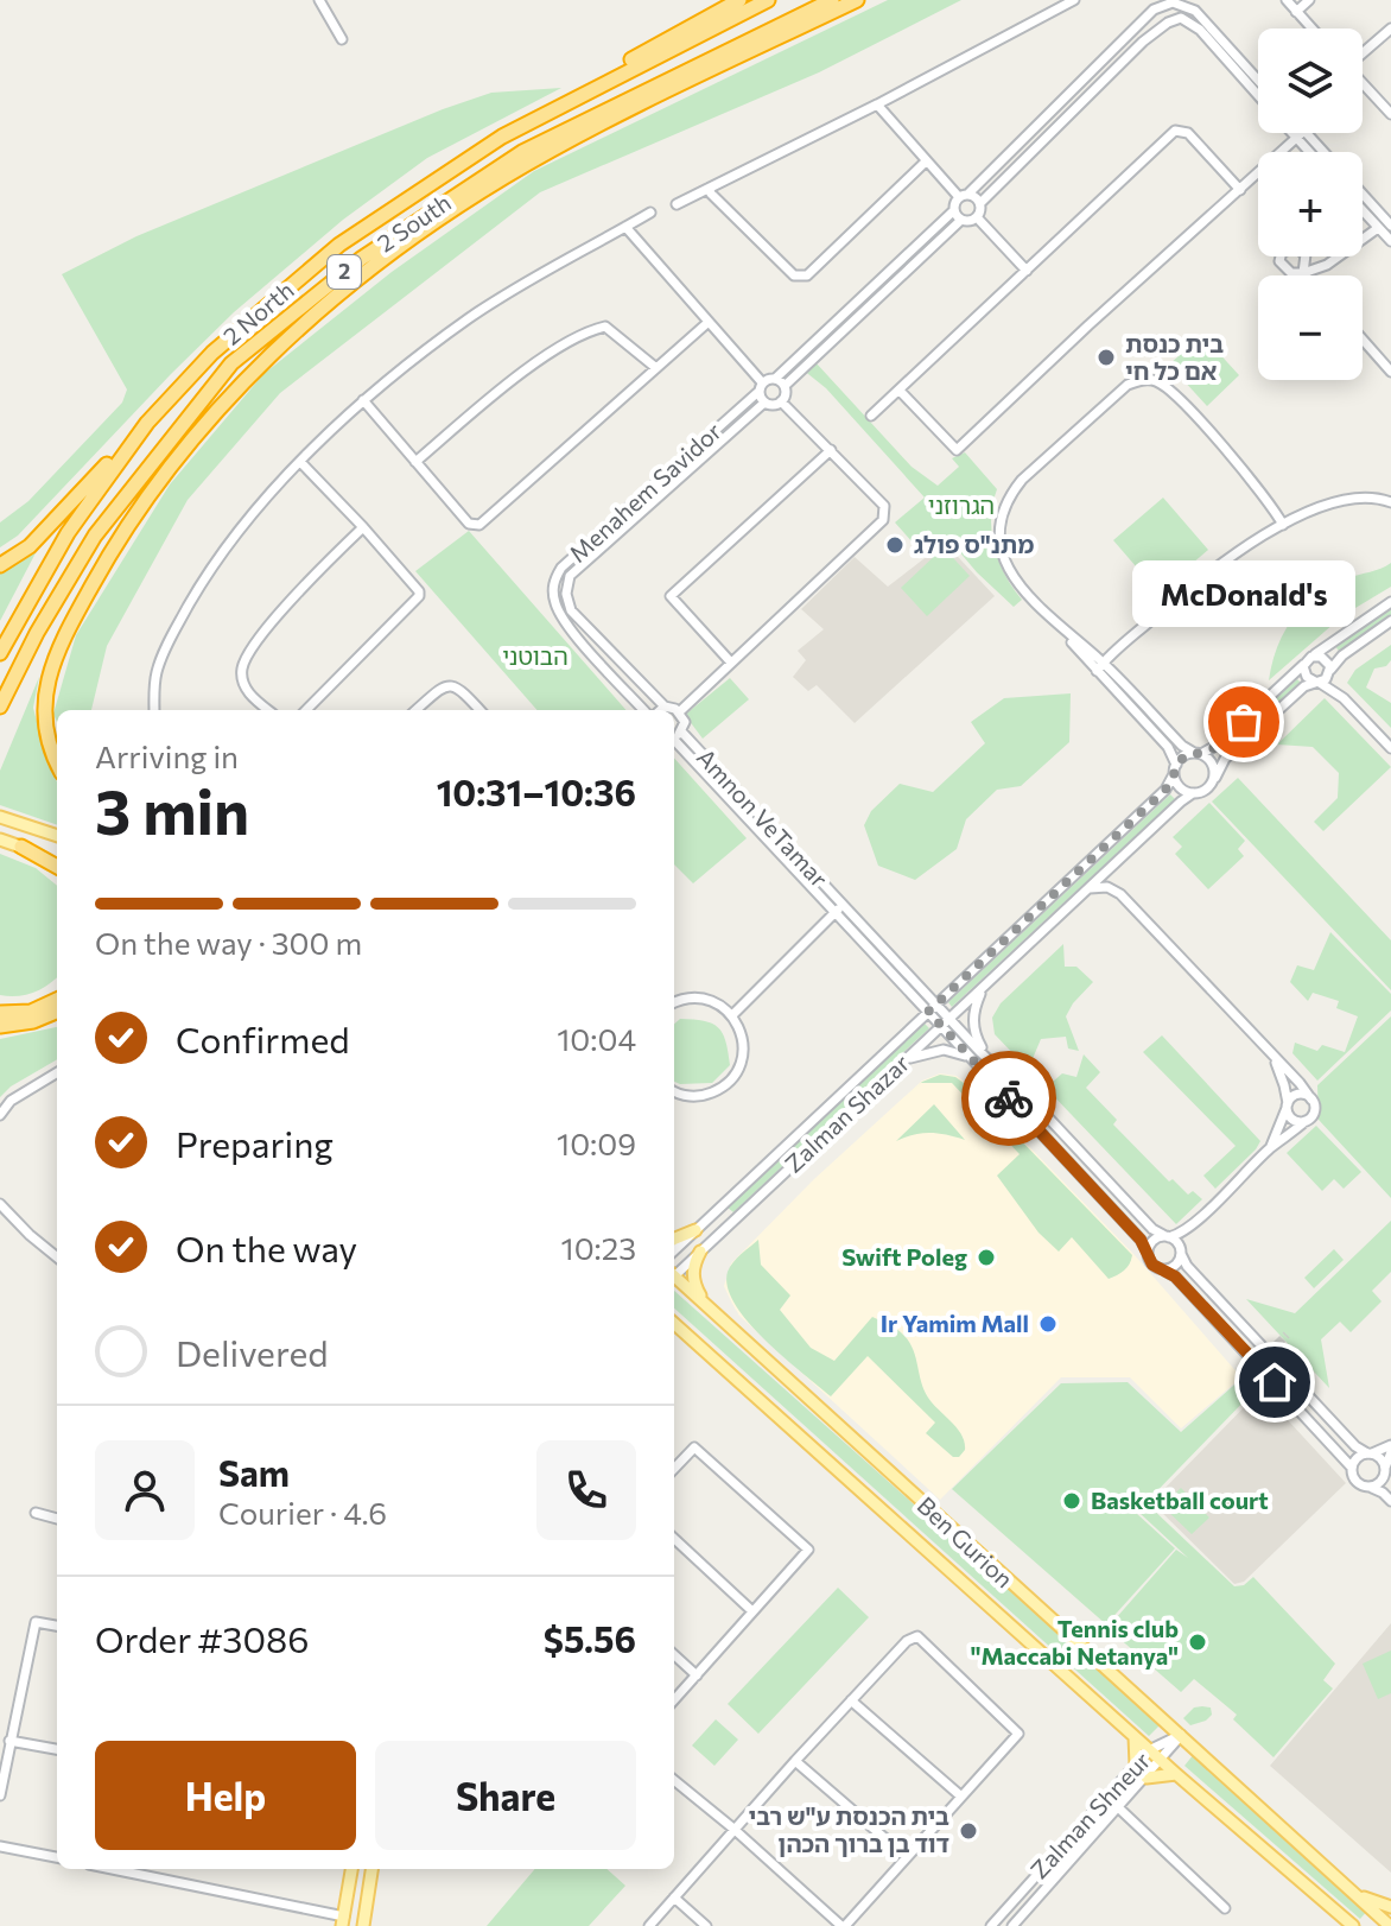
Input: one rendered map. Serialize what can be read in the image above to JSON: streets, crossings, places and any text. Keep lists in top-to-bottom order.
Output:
{
  "streets": {
    "highway": ["2 South", "2", "2 North"],
    "main road": ["Ben Gurion"],
    "street": [
      "Menahem Savidor",
      "Amnon VeTamar",
      "Zalman Shazar",
      "Zalman Shneur"
    ]
  },
  "crossings": [
    ["Amnon VeTamar", "Zalman Shazar"],
    ["Ben Gurion", "Zalman Shneur"]
  ],
  "parks": ["הגרוזני", "הבוטני"],
  "places": [
    "בית כנסת אם כל חי",
    "מתנ\"ס פולג",
    "McDonald's",
    "Swift Poleg",
    "Ir Yamim Mall",
    "Basketball court",
    "Tennis club \"Maccabi Netanya\"",
    "בית הכנסת ע\"ש רבי דוד בן ברוך הכהן"
  ],
  "page": {
    "map_buttons": ["+", "−"],
    "bubble": "McDonald's",
    "heading": ["3 min", "Arriving in", "10:31–10:36"],
    "panel": [
      "Sam",
      "Courier · 4.6",
      "Order #3086",
      "$5.56"
    ],
    "bar": "On the way · 300 m",
    "list": [
      ["Confirmed", "10:04"],
      ["Preparing", "10:09"],
      ["On the way", "10:23"],
      "Delivered"
    ],
    "buttons": ["Help", "Share"]
  }
}
